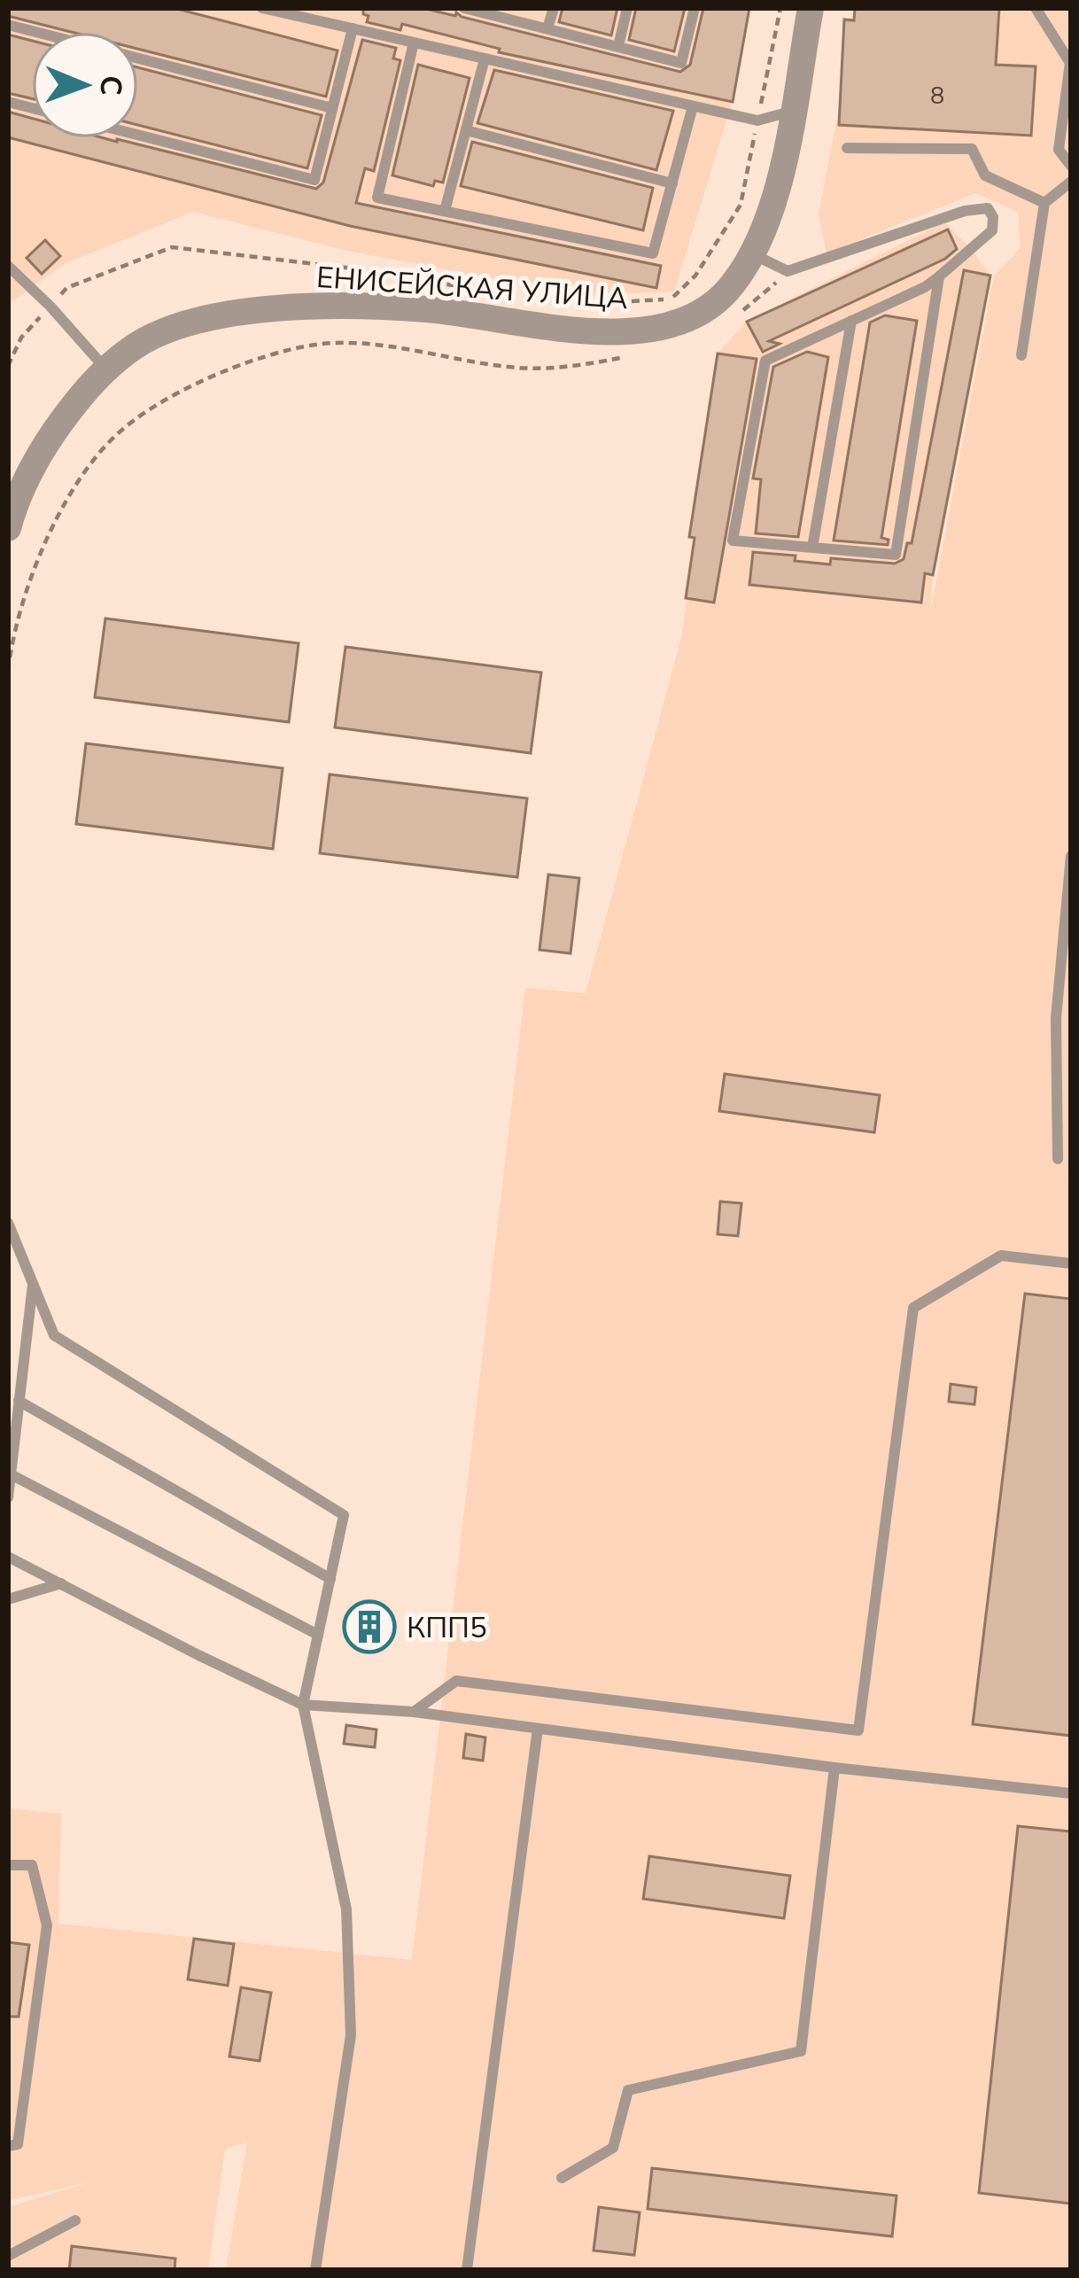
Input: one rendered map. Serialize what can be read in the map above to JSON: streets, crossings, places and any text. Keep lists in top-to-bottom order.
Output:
{
  "streets": {
    "street": ["ЕНИСЕЙСКАЯ УЛИЦА"]
  },
  "places": {
    "building": ["КПП5"]
  },
  "house_numbers": ["8"],
  "north": "right"
}
